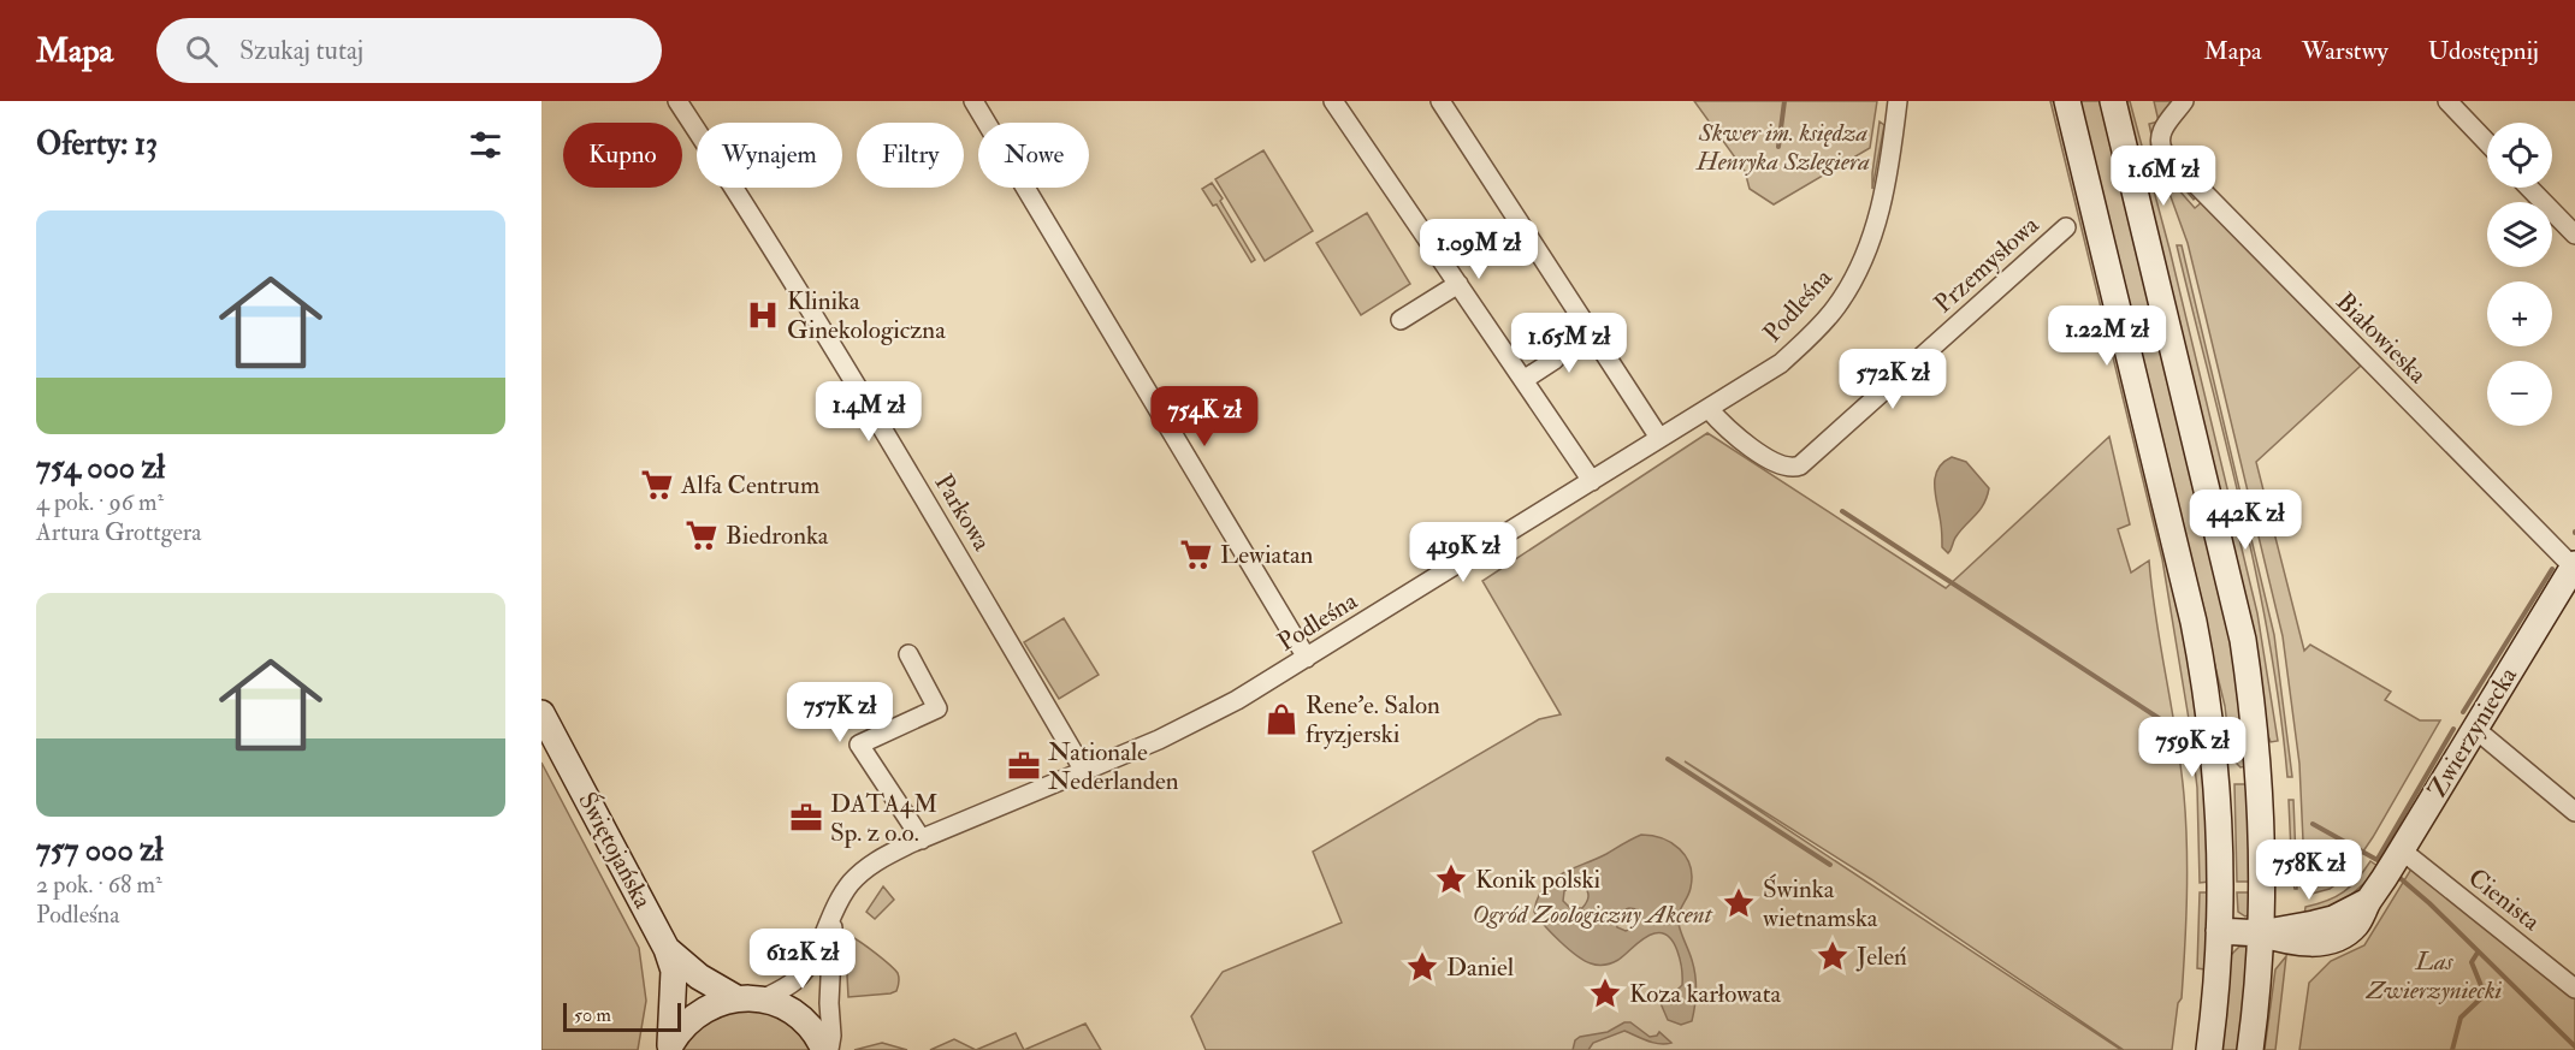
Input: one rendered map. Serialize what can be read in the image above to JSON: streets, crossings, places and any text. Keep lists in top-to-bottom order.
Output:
{
  "streets": {
    "main road": ["Zwierzyniecka", "Świętojańska"],
    "street": [
      "Przemysłowa",
      "Podleśna",
      "Białowieska",
      "Parkowa",
      "Cienista"
    ]
  },
  "crossings": [
    ["Przemysłowa", "Podleśna"],
    ["Podleśna", "Parkowa"],
    ["Białowieska", "Zwierzyniecka"],
    ["Zwierzyniecka", "Cienista"]
  ],
  "parks": ["Skwer im. księdza Henryka Szlegiera", "Ogród Zoologiczny Akcent", "Las Zwierzyniecki"],
  "places": {
    "hospital": ["Klinika Ginekologiczna"],
    "supermarket": ["Alfa Centrum", "Biedronka", "Lewiatan"],
    "shop": ["Rene'e. Salon fryzjerski"],
    "office": ["Nationale Nederlanden", "DATA4M Sp. z o.o."],
    "place": [
      "Konik polski",
      "Świnka wietnamska",
      "Jeleń",
      "Daniel",
      "Koza karłowata"
    ]
  },
  "scale_bar": "50 m",
  "page": {
    "header": "Mapa",
    "search": "Szukaj tutaj",
    "nav": ["Mapa", "Warstwy", "Udostępnij"],
    "heading": "Oferty: 13",
    "map_buttons": ["+", "−"],
    "chip": [
      "Kupno",
      "Wynajem",
      "Filtry",
      "Nowe"
    ],
    "price": [
      "1.6M zł",
      "1.09M zł",
      "1.22M zł",
      "1.65M zł",
      "572K zł",
      "1.4M zł",
      "754K zł",
      "442K zł",
      "419K zł",
      "757K zł",
      "759K zł",
      "758K zł",
      "612K zł"
    ],
    "list": [
      {
        "name": "754 000 zł",
        "note": "4 pok. · 96 m² · Artura Grottgera"
      },
      {
        "name": "757 000 zł",
        "note": "2 pok. · 68 m² · Podleśna"
      }
    ],
    "scale": "50 m"
  }
}
